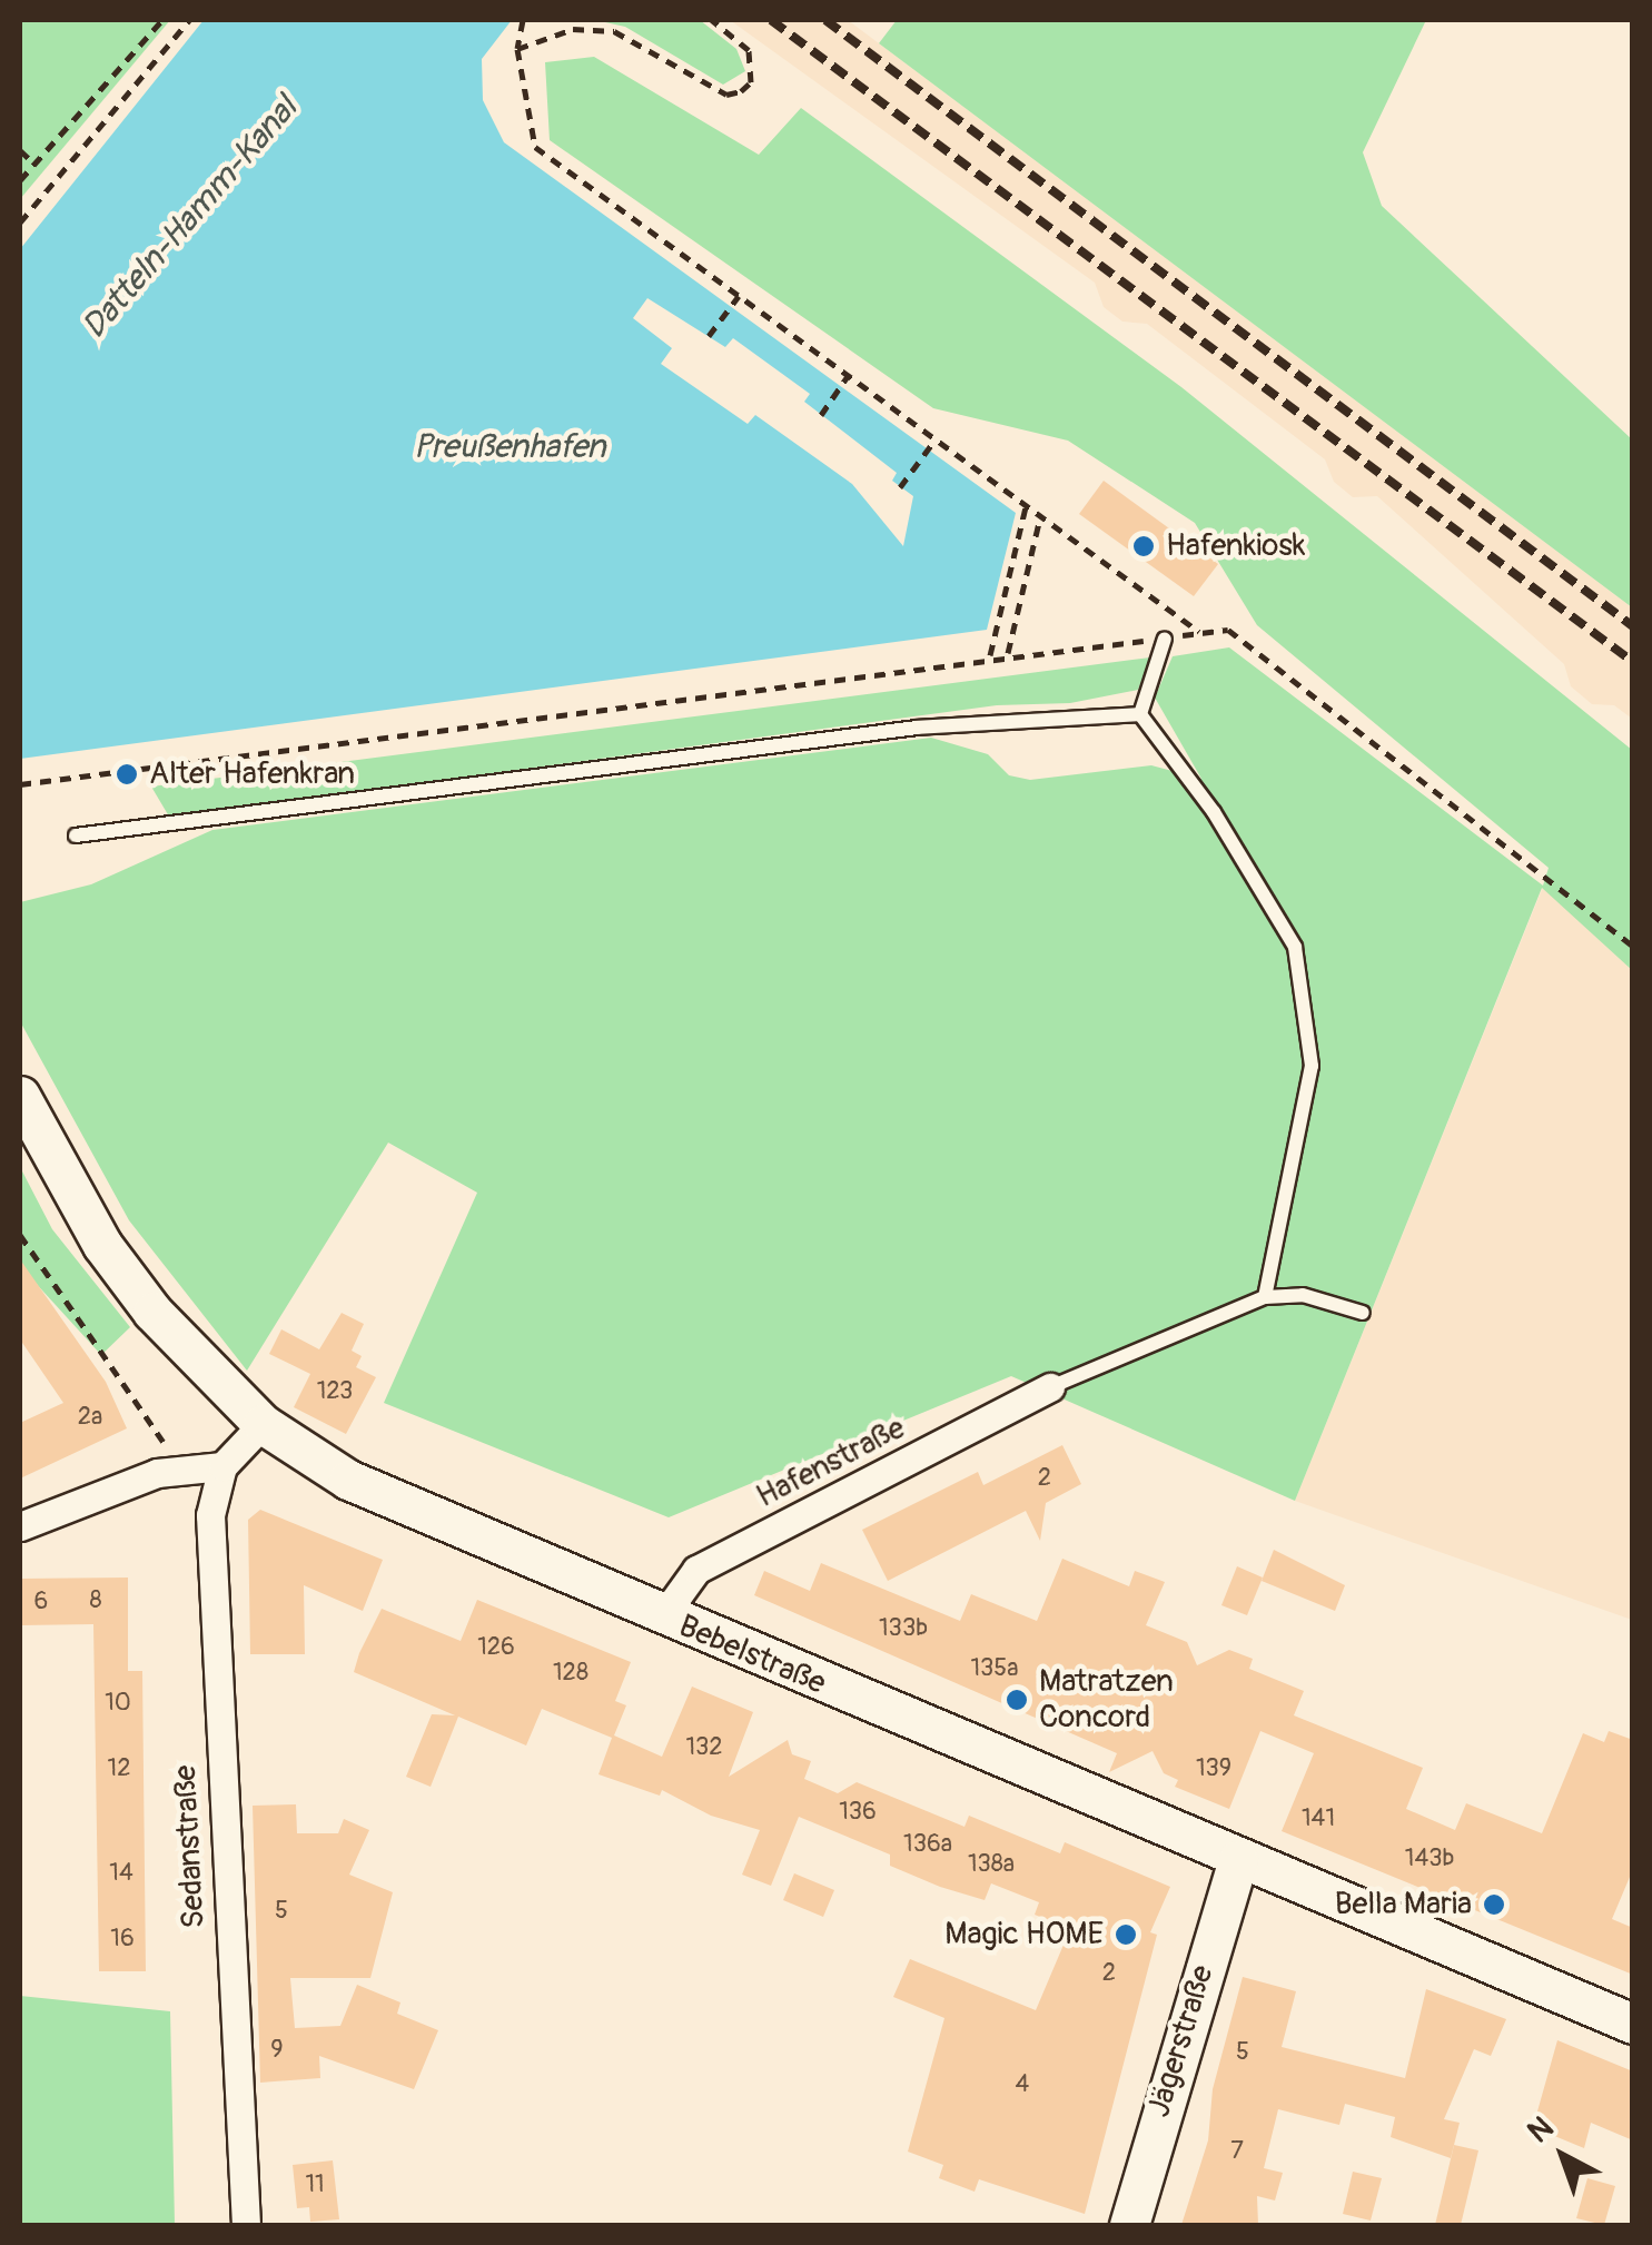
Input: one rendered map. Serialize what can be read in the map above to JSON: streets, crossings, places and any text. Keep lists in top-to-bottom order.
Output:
{
  "streets": {
    "main road": ["Bebelstraße", "Jägerstraße"],
    "street": ["Hafenstraße", "Sedanstraße"]
  },
  "crossings": [
    ["Hafenstraße", "Bebelstraße"],
    ["Bebelstraße", "Jägerstraße"]
  ],
  "water": ["Datteln-Hamm-Kanal", "Preußenhafen"],
  "places": [
    "Hafenkiosk",
    "Alter Hafenkran",
    "Matratzen Concord",
    "Bella Maria",
    "Magic HOME"
  ],
  "house_numbers": [
    "123",
    "2a",
    "2",
    "8",
    "6",
    "133b",
    "126",
    "135a",
    "128",
    "10",
    "132",
    "12",
    "139",
    "136",
    "141",
    "136a",
    "143b",
    "138a",
    "14",
    "5",
    "16",
    "2",
    "9",
    "5",
    "4",
    "7",
    "11"
  ],
  "north": "top left"
}
